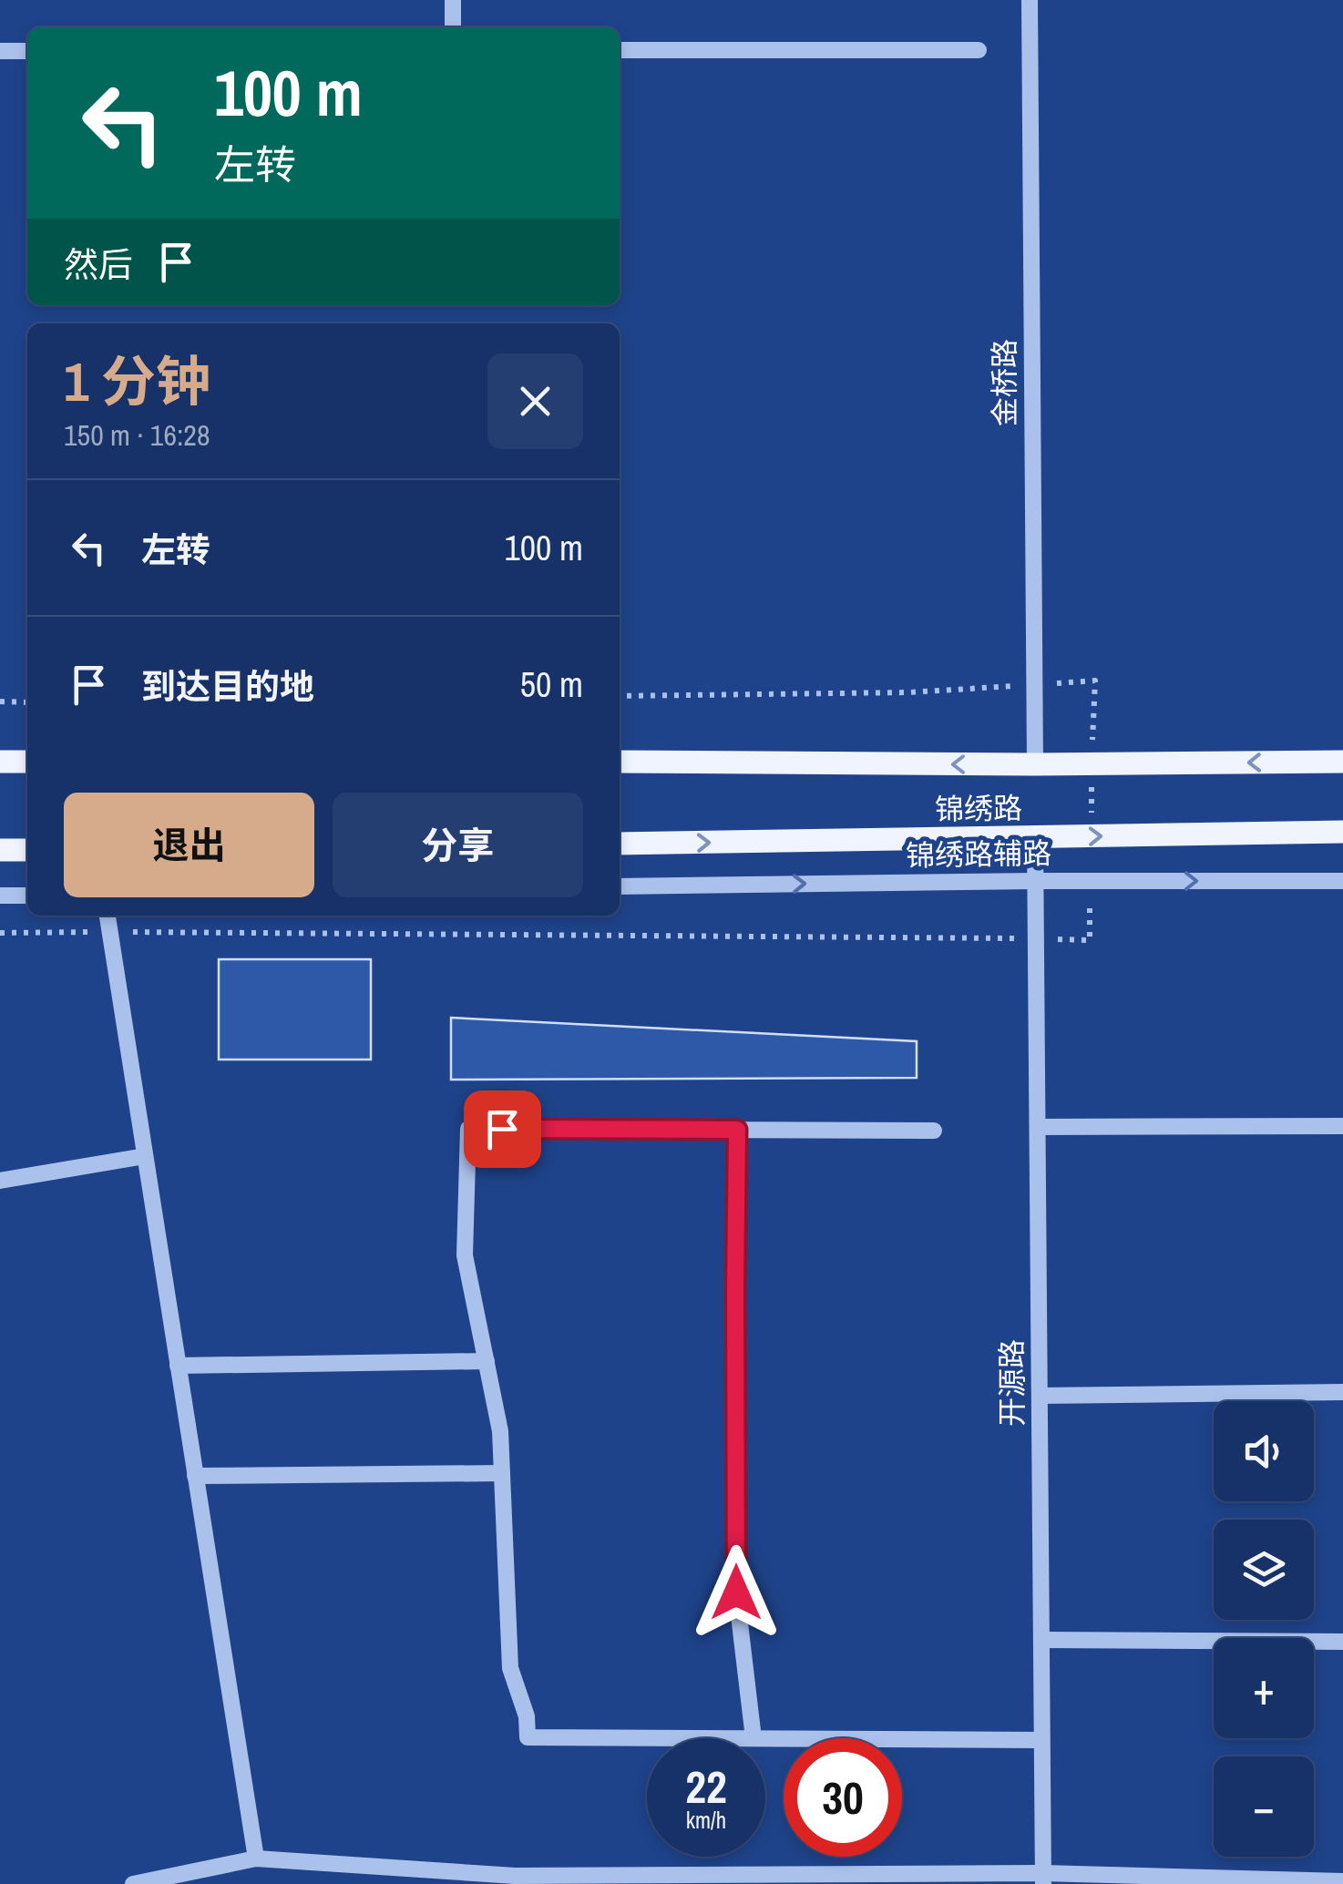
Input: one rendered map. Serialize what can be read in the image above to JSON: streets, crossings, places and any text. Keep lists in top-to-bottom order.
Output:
{
  "streets": {
    "main road": ["锦绣路"],
    "street": ["金桥路", "锦绣路辅路", "开源路"]
  },
  "crossings": [
    ["金桥路", "锦绣路"],
    ["锦绣路", "开源路"],
    ["锦绣路辅路", "开源路"]
  ],
  "one_way": ["锦绣路辅路"],
  "page": {
    "turn": ["100 m", "左转"],
    "then": "然后",
    "heading": ["1 分钟", "150 m · 16:28"],
    "list": [
      {
        "name": "左转",
        "value": "100 m"
      },
      {
        "name": "到达目的地",
        "value": "50 m"
      }
    ],
    "buttons": ["退出", "分享"],
    "map_buttons": ["+", "−"],
    "speed": "22 km/h",
    "limit": "30"
  }
}
